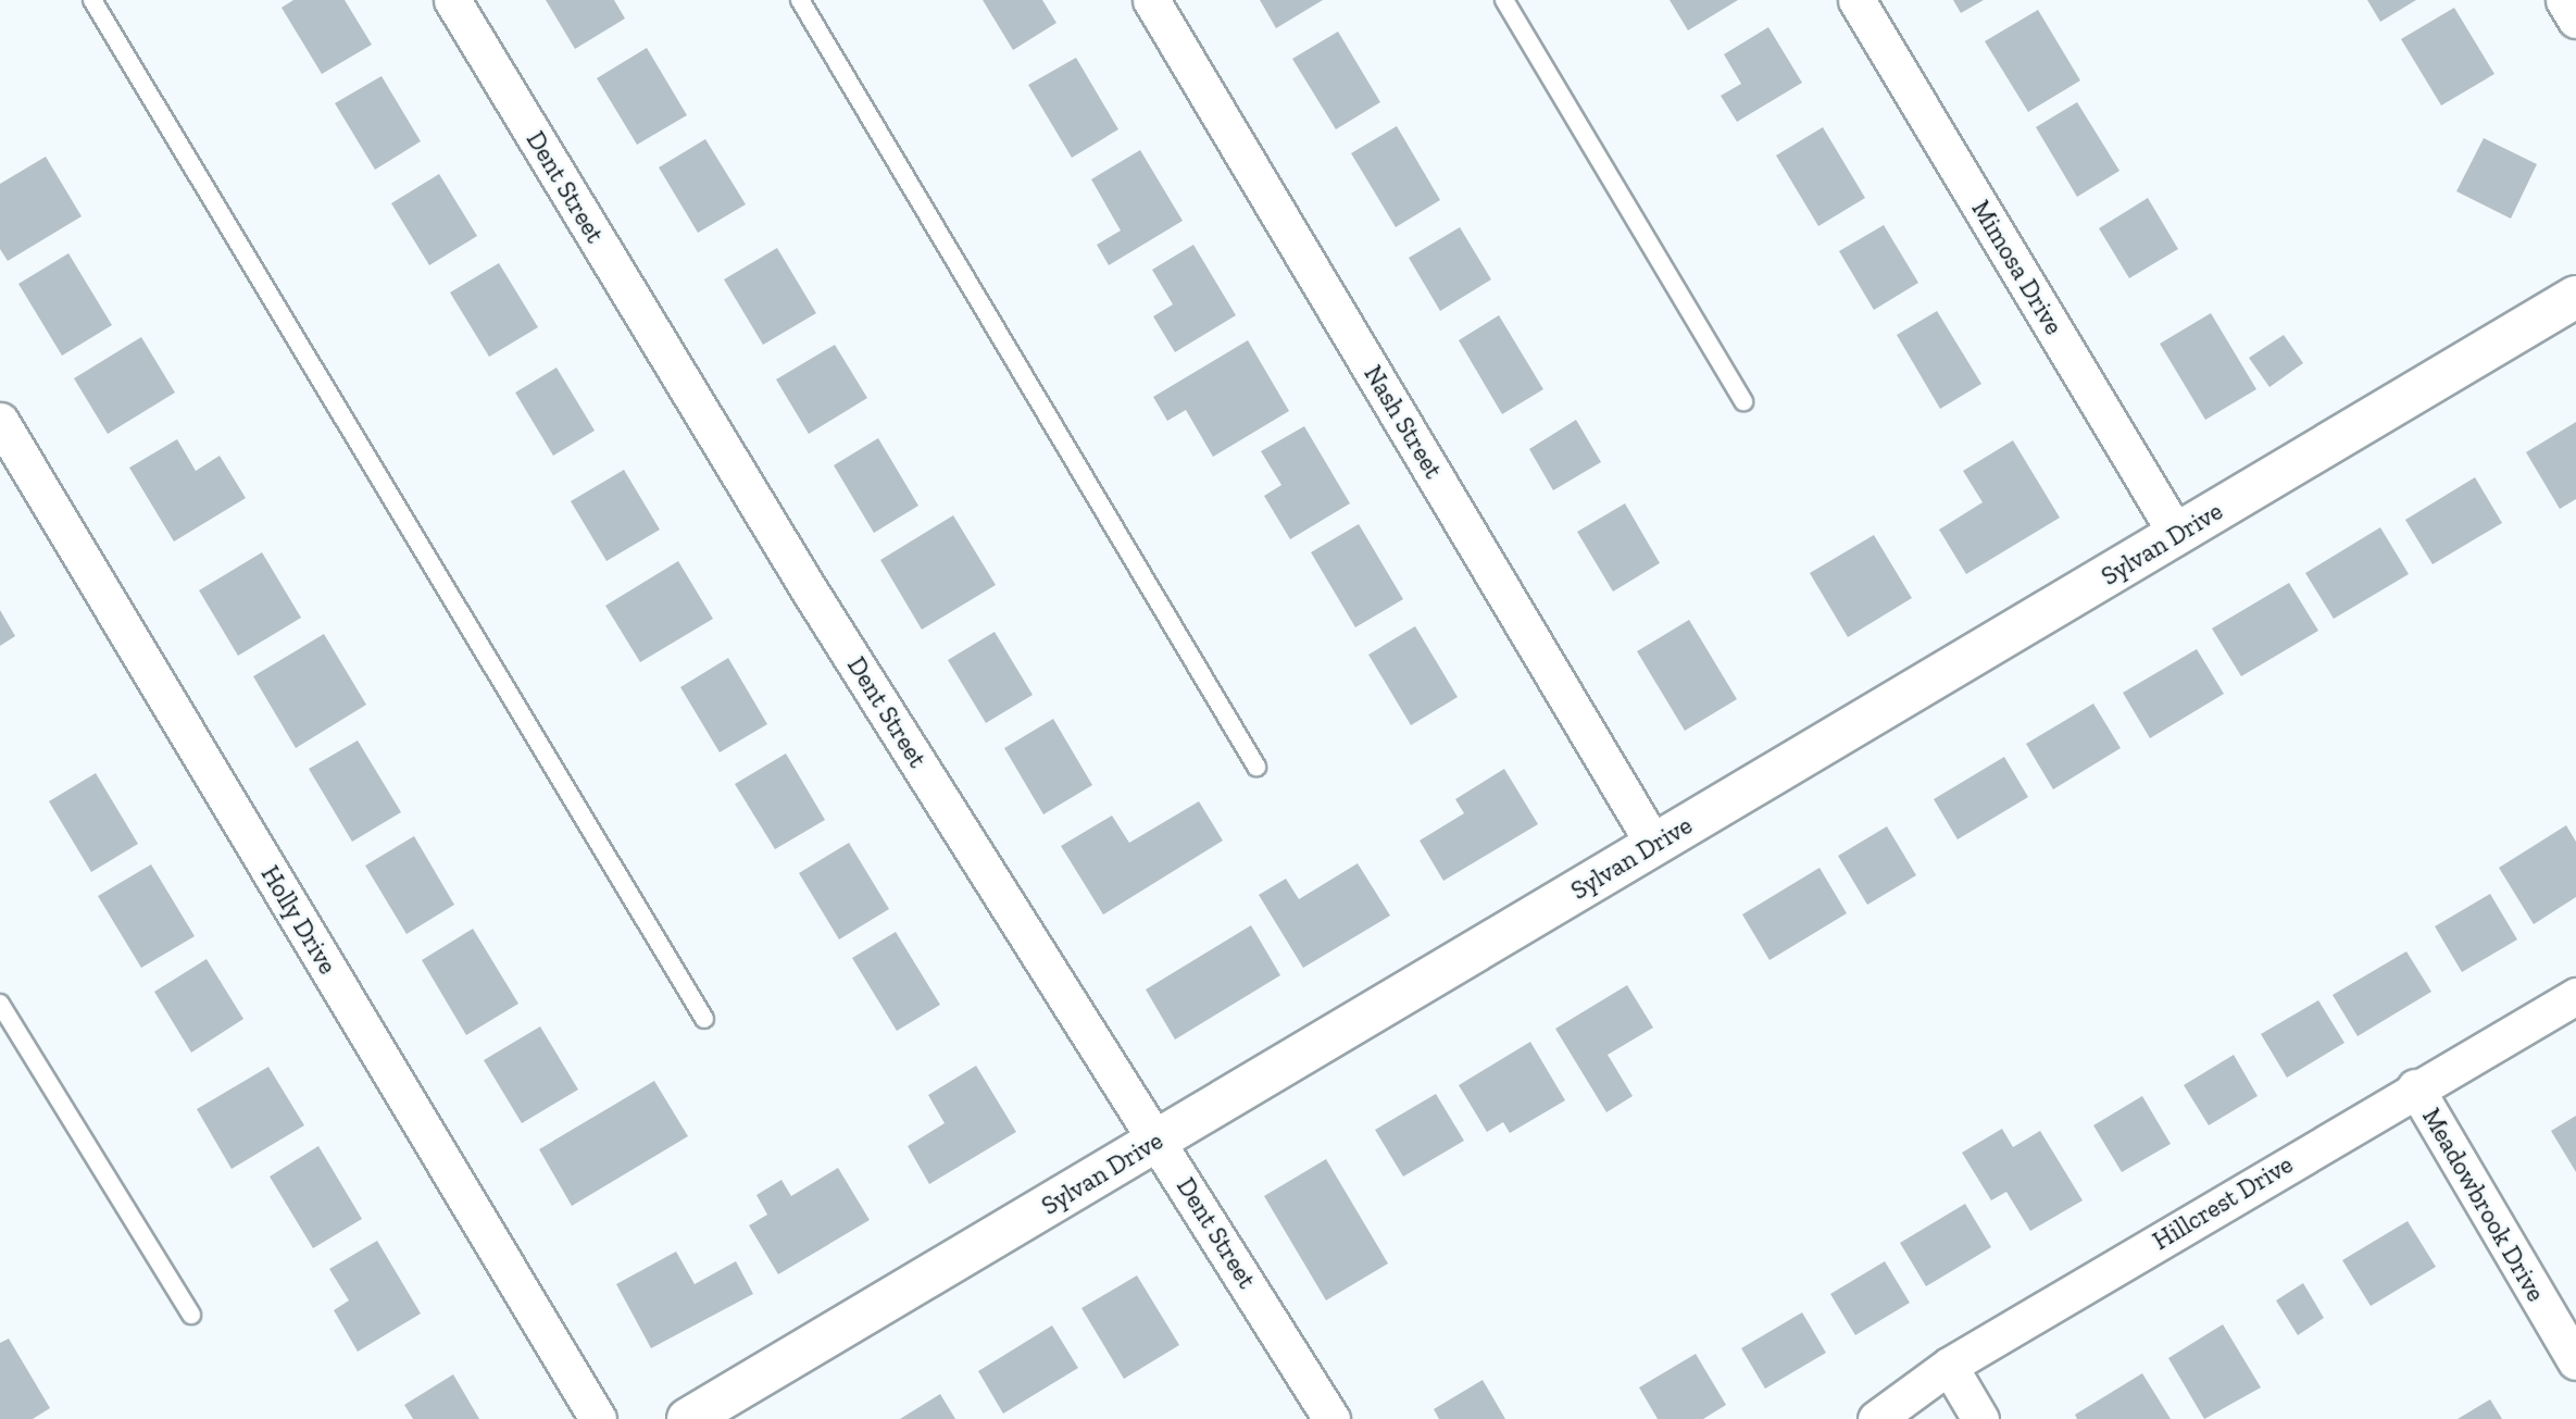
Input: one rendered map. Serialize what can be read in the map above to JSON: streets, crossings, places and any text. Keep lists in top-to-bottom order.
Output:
{
  "streets": {
    "street": [
      "Dent Street",
      "Mimosa Drive",
      "Nash Street",
      "Sylvan Drive",
      "Holly Drive",
      "Hillcrest Drive",
      "Meadowbrook Drive"
    ]
  },
  "crossings": [
    ["Dent Street", "Sylvan Drive"],
    ["Mimosa Drive", "Sylvan Drive"],
    ["Nash Street", "Sylvan Drive"],
    ["Hillcrest Drive", "Meadowbrook Drive"]
  ]
}
